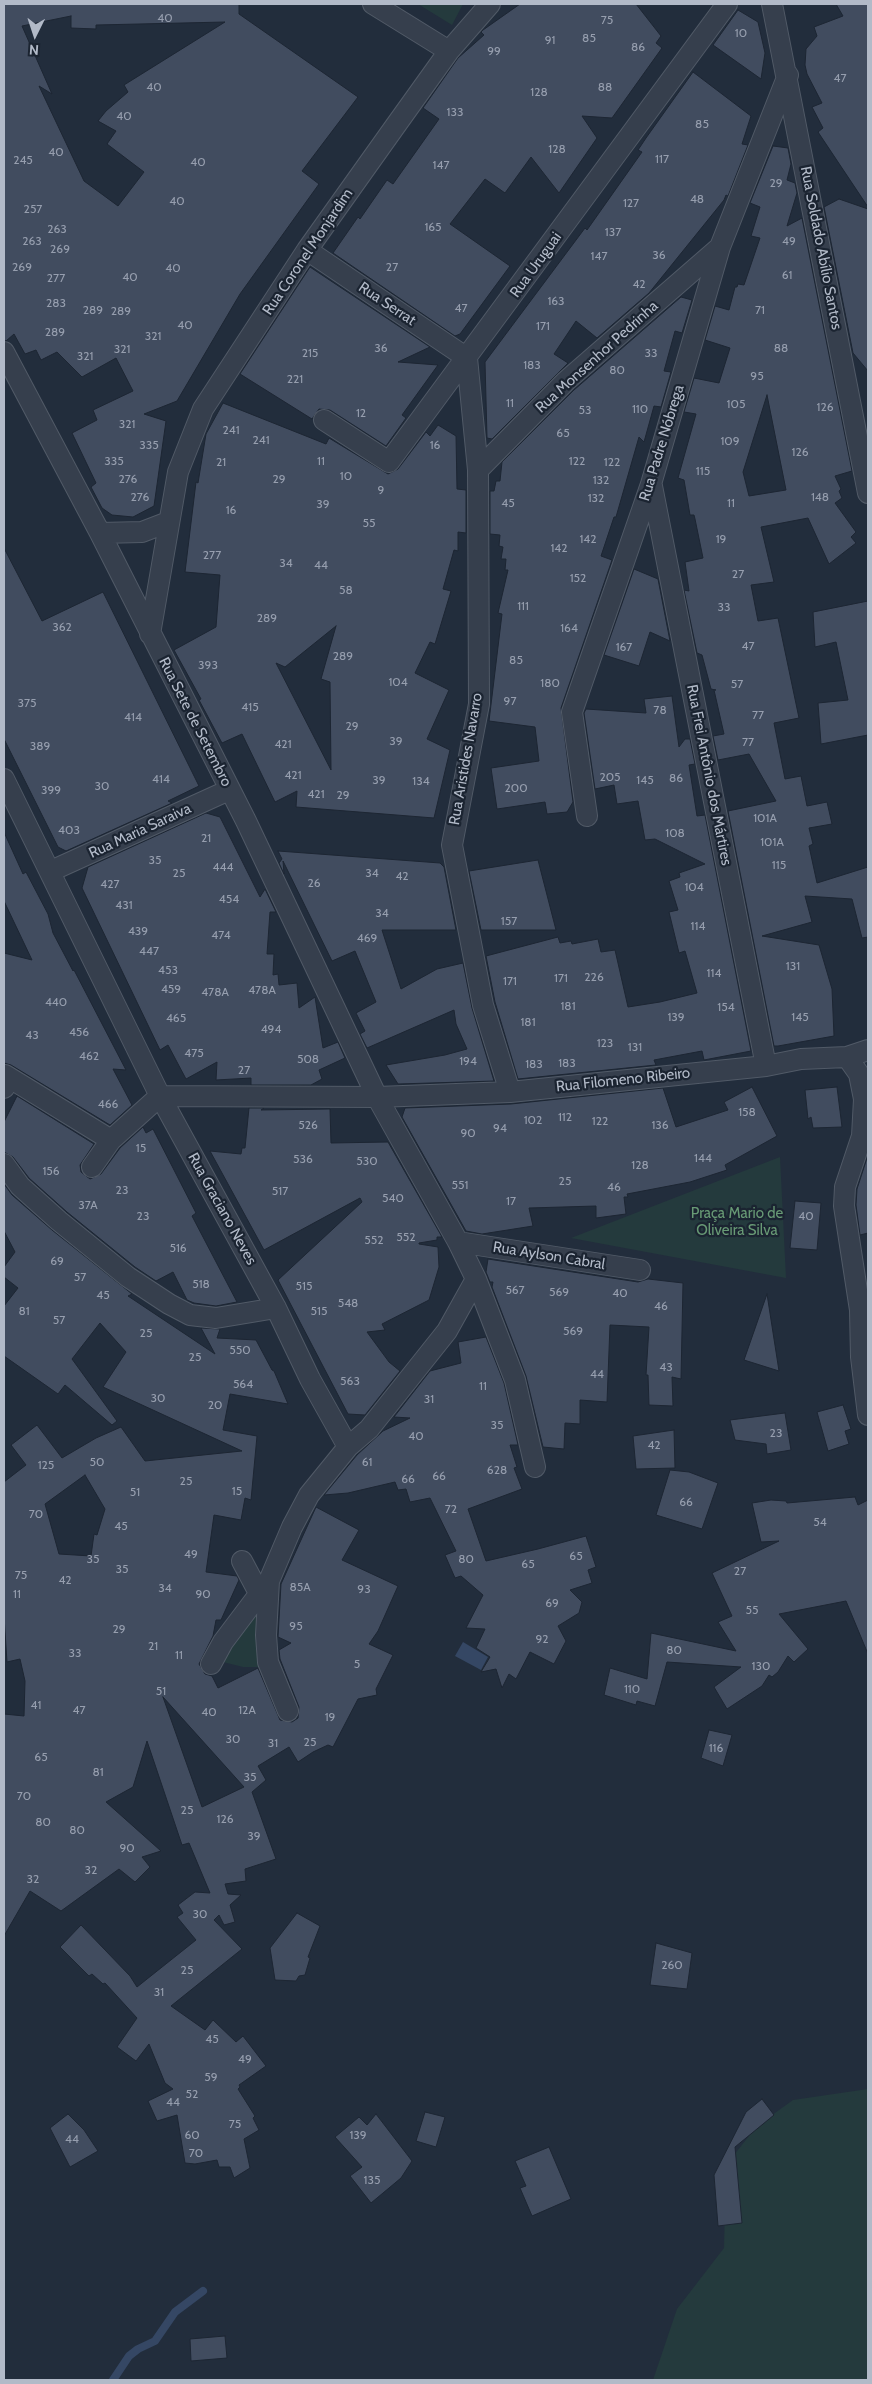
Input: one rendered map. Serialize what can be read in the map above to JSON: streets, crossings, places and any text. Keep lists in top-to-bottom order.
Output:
{
  "streets": {
    "street": [
      "Rua Soldado Abílio Santos",
      "Rua Coronel Monjardim",
      "Rua Uruguai",
      "Rua Serrat",
      "Rua Monsenhor Pedrinha",
      "Rua Padre Nóbrega",
      "Rua Sete de Setembro",
      "Rua Aristides Navarro",
      "Rua Frei Antônio dos Mártires",
      "Rua Maria Saraiva",
      "Rua Filomeno Ribeiro",
      "Rua Graciano Neves",
      "Rua Aylson Cabral"
    ]
  },
  "crossings": [
    ["Rua Soldado Abílio Santos", "Rua Padre Nóbrega"],
    ["Rua Coronel Monjardim", "Rua Serrat"],
    ["Rua Coronel Monjardim", "Rua Sete de Setembro"],
    ["Rua Uruguai", "Rua Serrat"],
    ["Rua Uruguai", "Rua Aristides Navarro"],
    ["Rua Serrat", "Rua Aristides Navarro"],
    ["Rua Monsenhor Pedrinha", "Rua Padre Nóbrega"],
    ["Rua Monsenhor Pedrinha", "Rua Aristides Navarro"],
    ["Rua Padre Nóbrega", "Rua Frei Antônio dos Mártires"],
    ["Rua Sete de Setembro", "Rua Maria Saraiva"],
    ["Rua Sete de Setembro", "Rua Filomeno Ribeiro"],
    ["Rua Aristides Navarro", "Rua Filomeno Ribeiro"],
    ["Rua Frei Antônio dos Mártires", "Rua Filomeno Ribeiro"],
    ["Rua Maria Saraiva", "Rua Graciano Neves"],
    ["Rua Filomeno Ribeiro", "Rua Graciano Neves"]
  ],
  "parks": ["Praça Mario de Oliveira Silva"],
  "house_numbers": [
    "40",
    "75",
    "10",
    "85",
    "91",
    "86",
    "99",
    "47",
    "40",
    "88",
    "128",
    "133",
    "40",
    "85",
    "128",
    "40",
    "117",
    "245",
    "40",
    "147",
    "29",
    "48",
    "40",
    "127",
    "257",
    "165",
    "263",
    "137",
    "263",
    "49",
    "269",
    "36",
    "147",
    "269",
    "27",
    "40",
    "61",
    "40",
    "277",
    "42",
    "163",
    "283",
    "47",
    "289",
    "71",
    "289",
    "40",
    "171",
    "289",
    "321",
    "36",
    "88",
    "321",
    "215",
    "33",
    "321",
    "183",
    "80",
    "95",
    "221",
    "11",
    "105",
    "126",
    "110",
    "53",
    "12",
    "321",
    "241",
    "65",
    "241",
    "109",
    "335",
    "16",
    "126",
    "335",
    "11",
    "122",
    "21",
    "122",
    "115",
    "10",
    "276",
    "29",
    "132",
    "9",
    "276",
    "148",
    "132",
    "45",
    "11",
    "39",
    "16",
    "55",
    "142",
    "19",
    "142",
    "277",
    "34",
    "44",
    "27",
    "152",
    "58",
    "111",
    "33",
    "289",
    "362",
    "164",
    "47",
    "167",
    "289",
    "85",
    "393",
    "104",
    "180",
    "57",
    "97",
    "375",
    "415",
    "78",
    "77",
    "414",
    "29",
    "39",
    "77",
    "421",
    "389",
    "421",
    "205",
    "86",
    "414",
    "39",
    "145",
    "134",
    "30",
    "200",
    "399",
    "421",
    "29",
    "101A",
    "403",
    "108",
    "21",
    "101A",
    "35",
    "115",
    "444",
    "25",
    "34",
    "42",
    "26",
    "427",
    "104",
    "454",
    "431",
    "34",
    "157",
    "114",
    "439",
    "474",
    "469",
    "447",
    "131",
    "453",
    "114",
    "226",
    "171",
    "171",
    "459",
    "478A",
    "478A",
    "440",
    "181",
    "154",
    "139",
    "145",
    "465",
    "181",
    "494",
    "456",
    "43",
    "123",
    "131",
    "475",
    "462",
    "508",
    "194",
    "183",
    "183",
    "27",
    "466",
    "158",
    "112",
    "102",
    "122",
    "526",
    "136",
    "94",
    "90",
    "15",
    "144",
    "536",
    "530",
    "128",
    "156",
    "25",
    "551",
    "46",
    "23",
    "517",
    "540",
    "17",
    "37A",
    "23",
    "40",
    "552",
    "552",
    "516",
    "69",
    "57",
    "518",
    "515",
    "567",
    "569",
    "40",
    "45",
    "548",
    "46",
    "81",
    "515",
    "57",
    "569",
    "25",
    "550",
    "25",
    "43",
    "44",
    "563",
    "564",
    "11",
    "30",
    "31",
    "20",
    "35",
    "23",
    "40",
    "42",
    "50",
    "61",
    "125",
    "628",
    "66",
    "66",
    "25",
    "15",
    "51",
    "66",
    "72",
    "70",
    "54",
    "45",
    "49",
    "65",
    "35",
    "80",
    "65",
    "35",
    "27",
    "75",
    "42",
    "85A",
    "34",
    "93",
    "11",
    "90",
    "69",
    "55",
    "95",
    "29",
    "92",
    "21",
    "80",
    "33",
    "11",
    "5",
    "130",
    "110",
    "51",
    "41",
    "47",
    "12A",
    "40",
    "19",
    "30",
    "25",
    "31",
    "116",
    "65",
    "81",
    "35",
    "70",
    "25",
    "126",
    "80",
    "80",
    "39",
    "90",
    "32",
    "32",
    "30",
    "260",
    "25",
    "31",
    "45",
    "49",
    "59",
    "52",
    "44",
    "75",
    "60",
    "139",
    "44",
    "70",
    "135"
  ],
  "north": "bottom"
}
